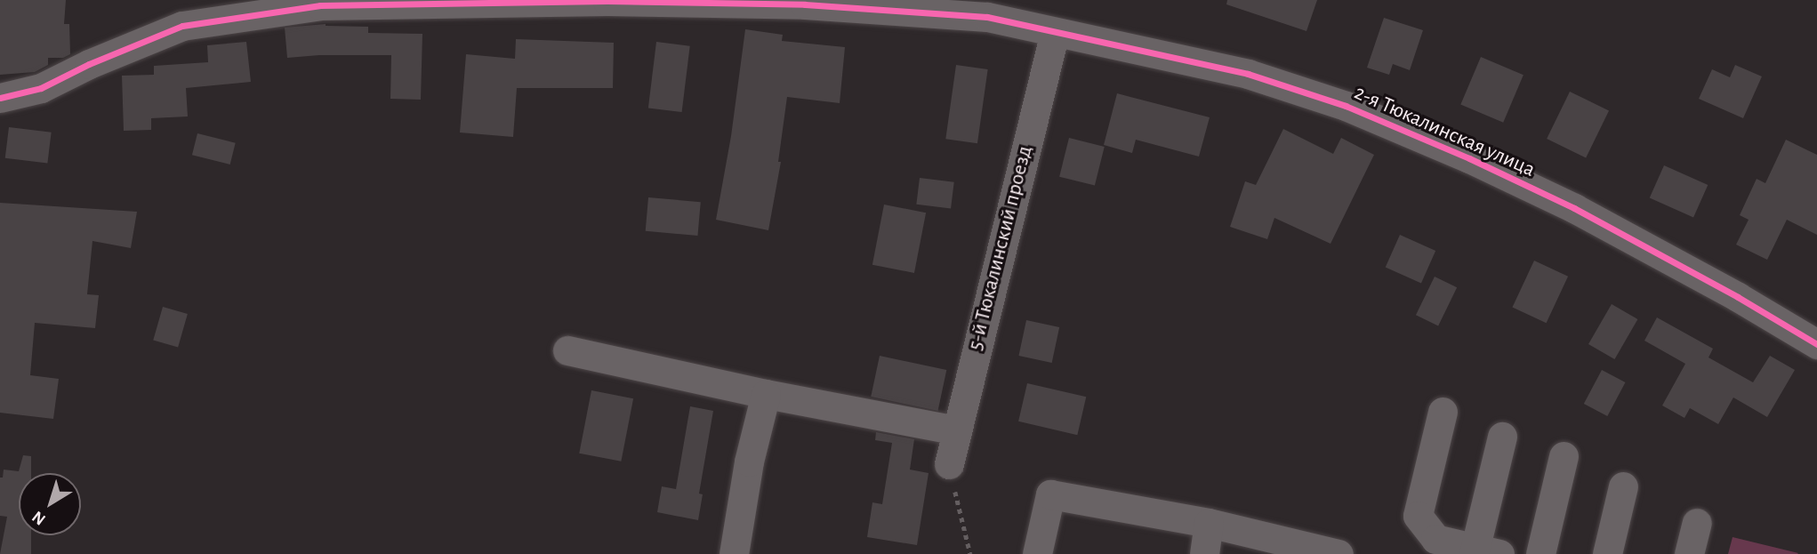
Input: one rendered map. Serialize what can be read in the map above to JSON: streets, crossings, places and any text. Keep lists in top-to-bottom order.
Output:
{
  "streets": {
    "street": ["2-я Тюкалинская улица", "5-й Тюкалинский проезд"]
  },
  "crossings": [
    ["2-я Тюкалинская улица", "5-й Тюкалинский проезд"]
  ],
  "north": "bottom left"
}
